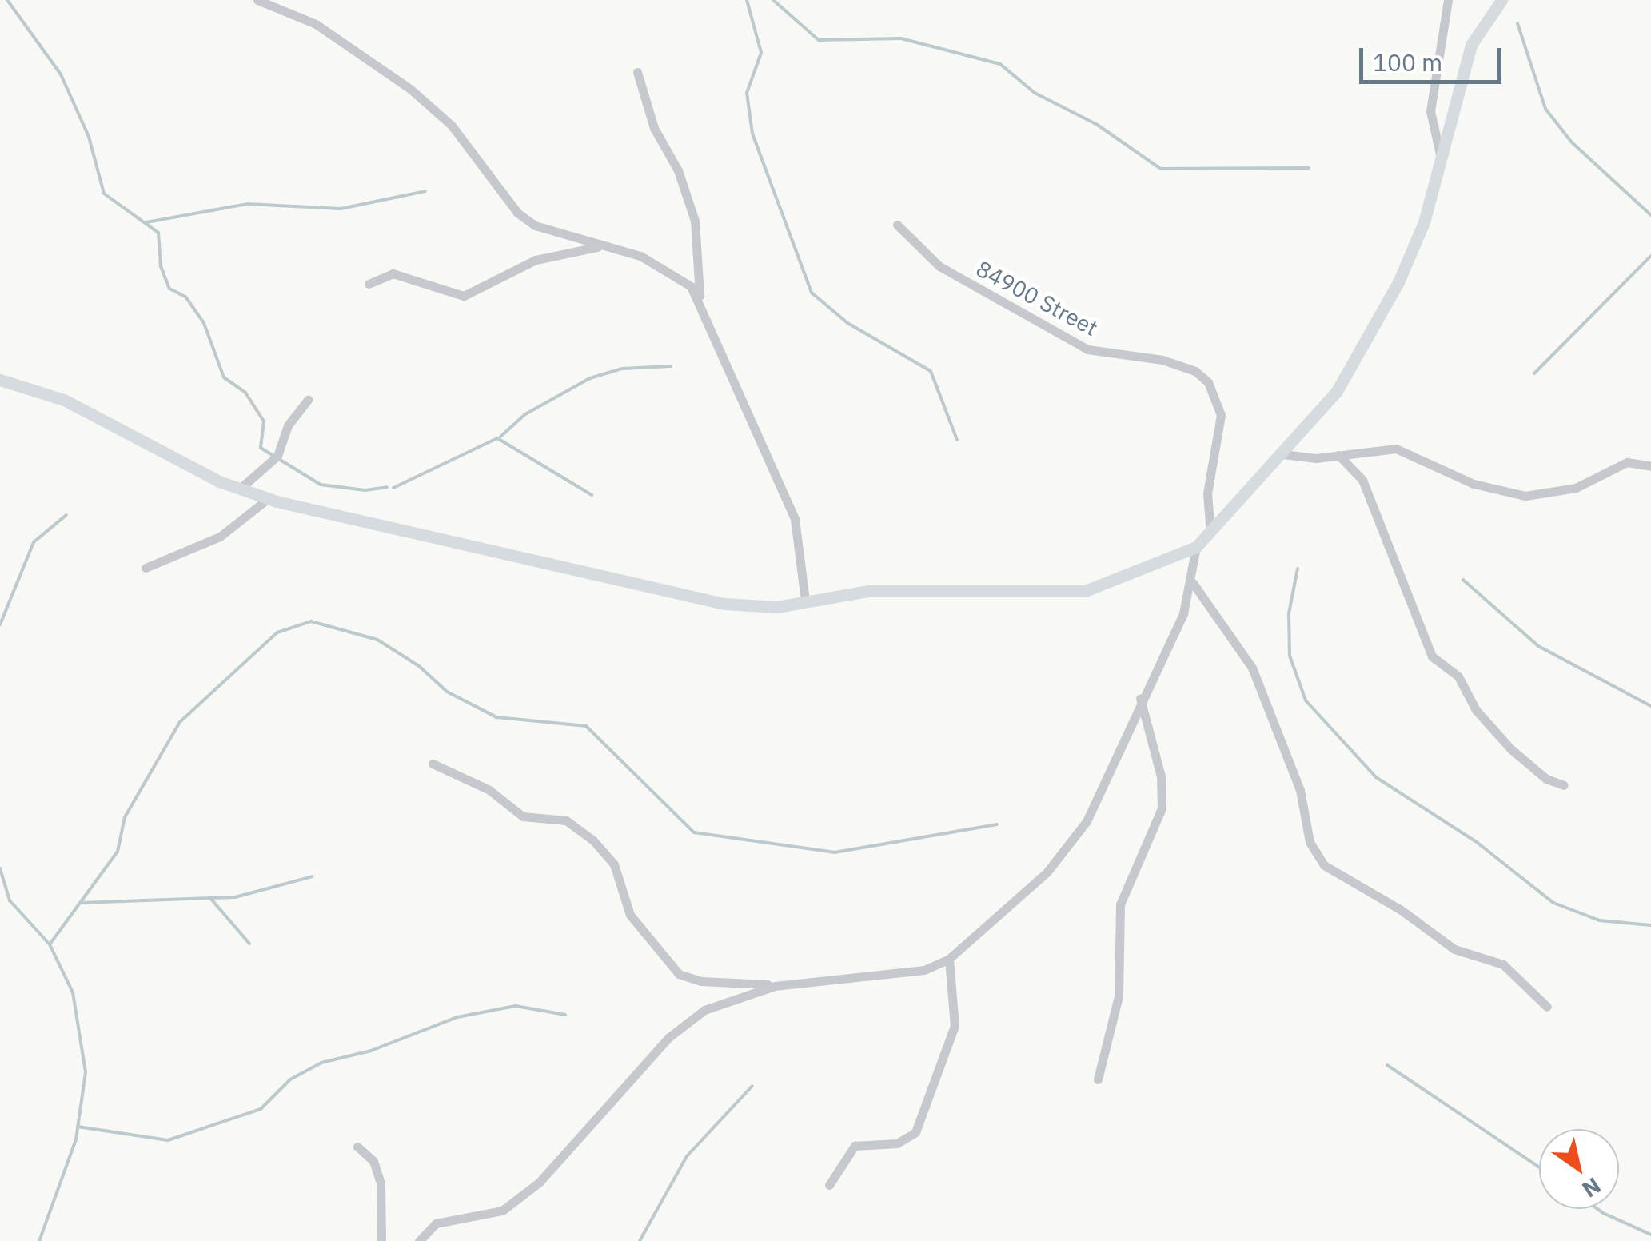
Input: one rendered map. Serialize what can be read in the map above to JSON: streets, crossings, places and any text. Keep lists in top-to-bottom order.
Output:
{
  "streets": {
    "street": ["84900 Street"]
  },
  "scale_bar": "100 m",
  "north": "bottom right"
}
